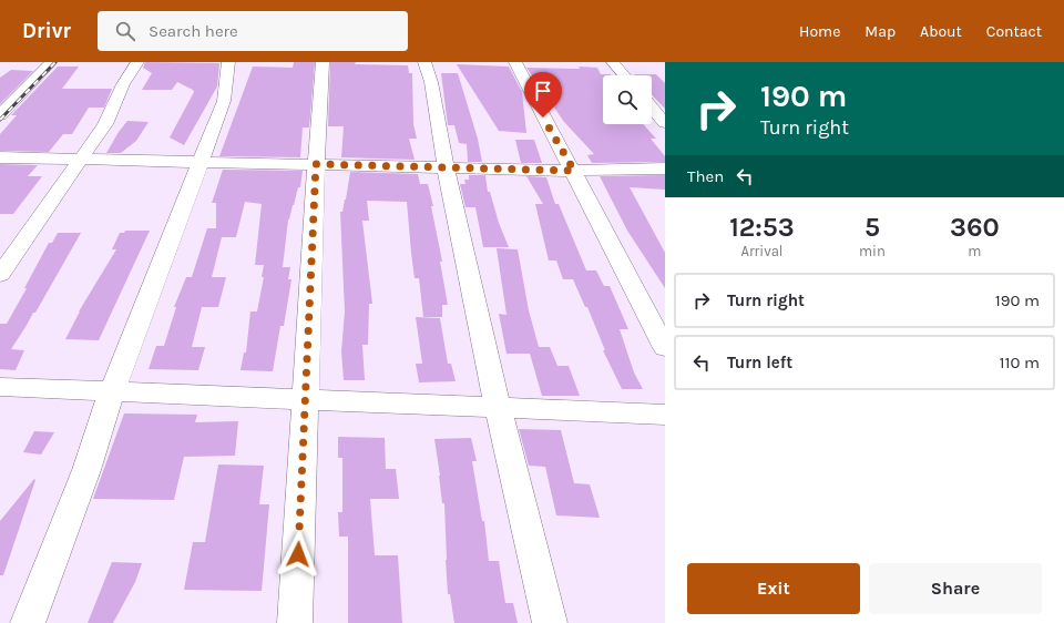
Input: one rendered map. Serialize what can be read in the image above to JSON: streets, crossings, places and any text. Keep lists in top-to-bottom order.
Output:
{
  "page": {
    "header": "Drivr",
    "search": "Search here",
    "nav": [
      "Home",
      "Map",
      "About",
      "Contact"
    ],
    "turn": ["190 m", "Turn right"],
    "then": "Then",
    "eta": [
      "12:53",
      "Arrival",
      "5",
      "min",
      "360",
      "m"
    ],
    "list": [
      {
        "name": "Turn right",
        "value": "190 m"
      },
      {
        "name": "Turn left",
        "value": "110 m"
      }
    ],
    "buttons": ["Exit", "Share"]
  }
}
